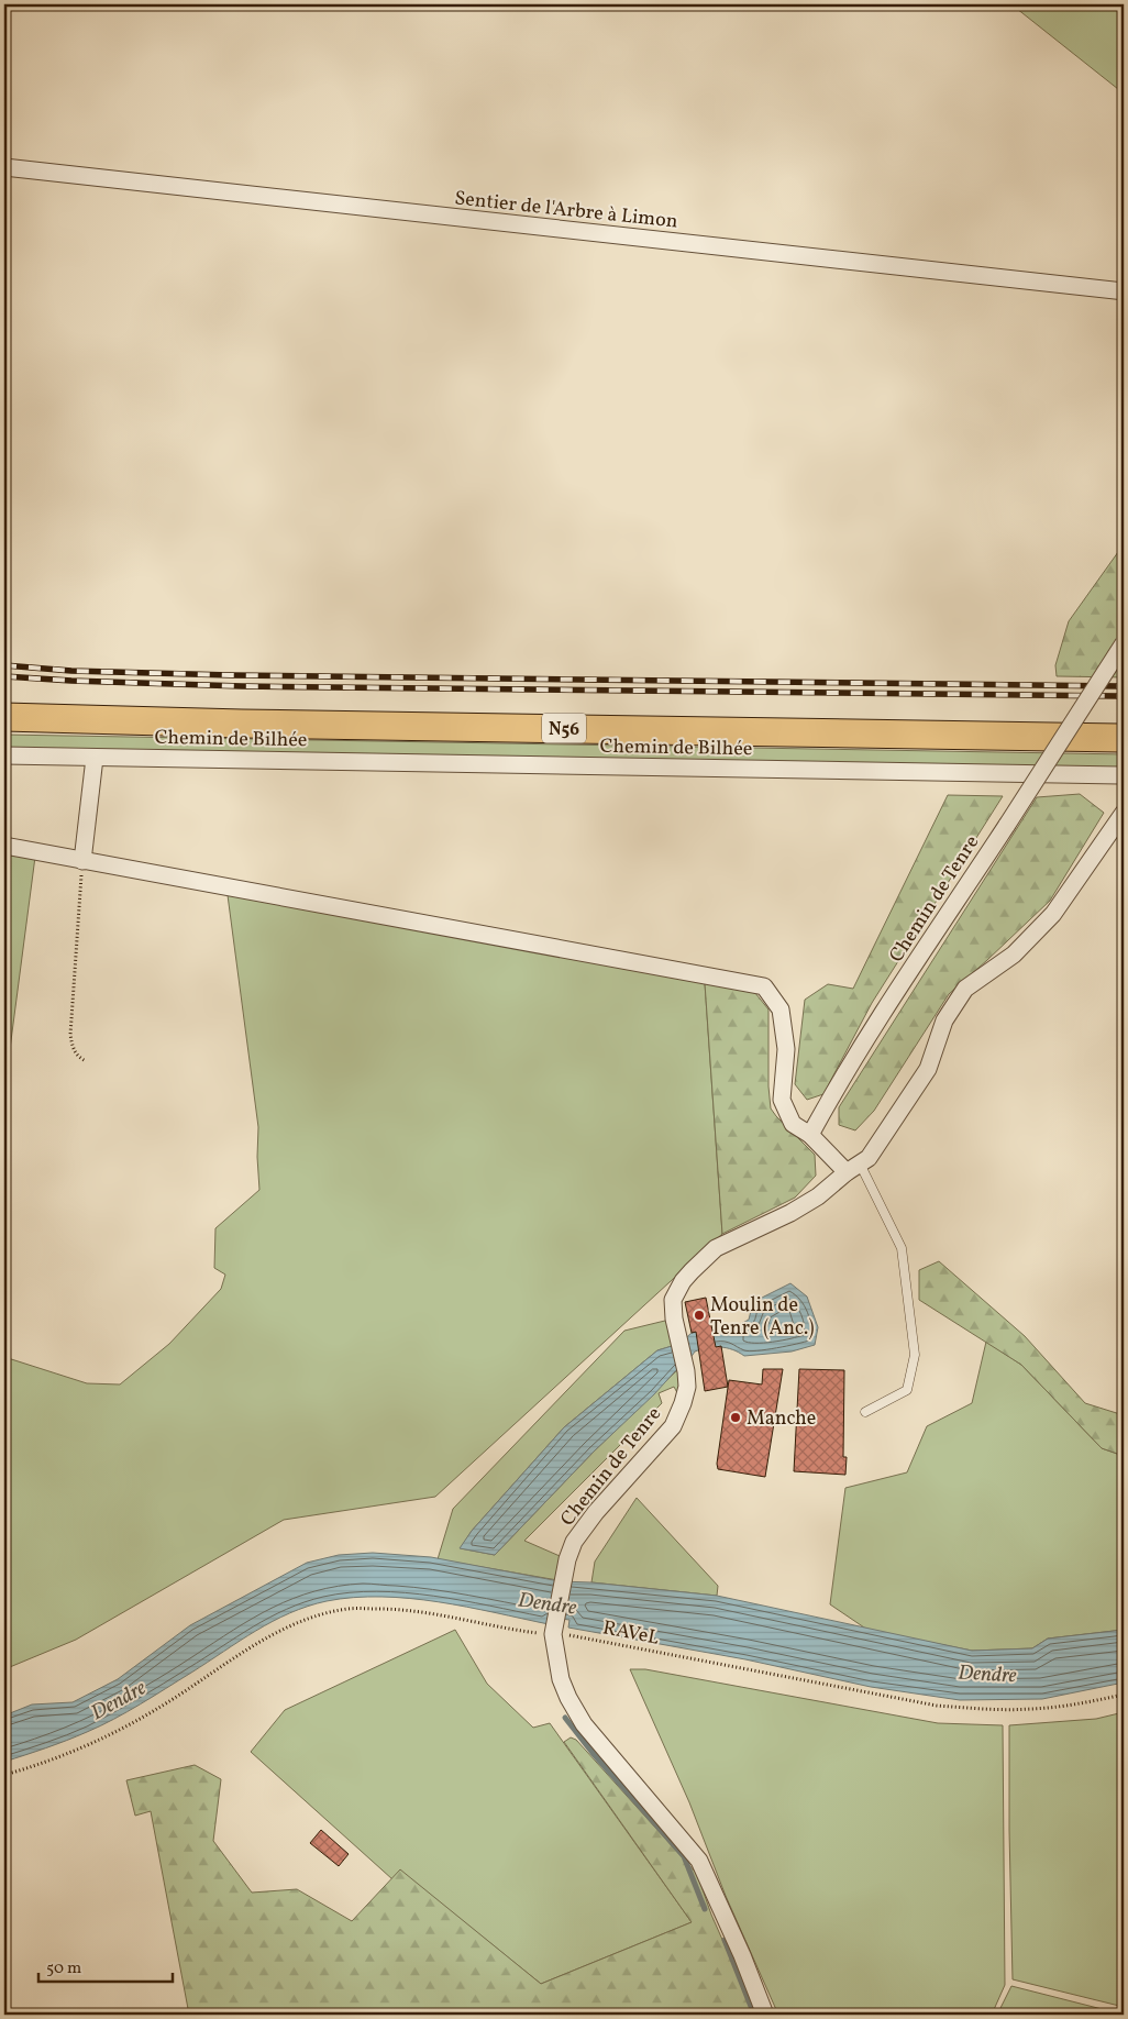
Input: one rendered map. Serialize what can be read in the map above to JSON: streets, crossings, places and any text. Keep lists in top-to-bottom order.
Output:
{
  "streets": {
    "highway": ["N56"],
    "street": ["Sentier de l'Arbre à Limon", "Chemin de Bilhée", "Chemin de Tenre"],
    "path": ["RAVeL"]
  },
  "crossings": [
    ["Chemin de Tenre", "RAVeL"]
  ],
  "water": ["Dendre"],
  "places": ["Moulin de Tenre (Anc.)", "Manche"],
  "scale_bar": "50 m"
}
